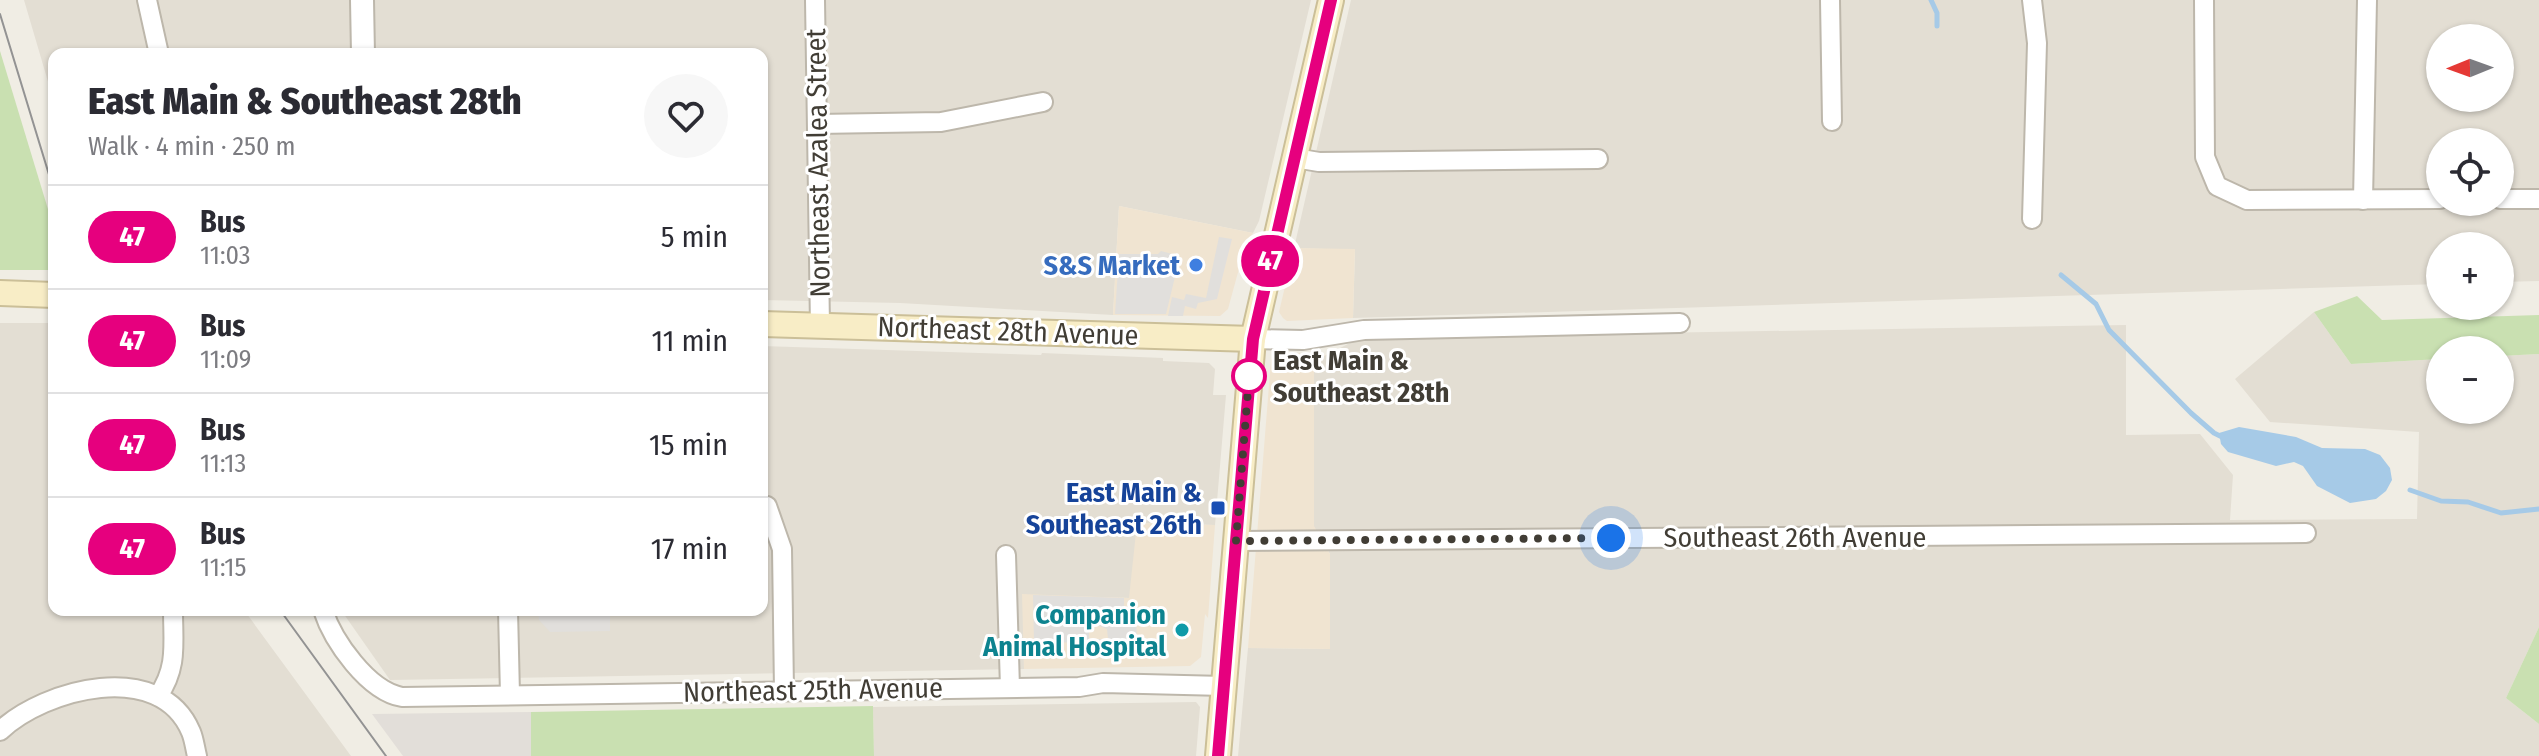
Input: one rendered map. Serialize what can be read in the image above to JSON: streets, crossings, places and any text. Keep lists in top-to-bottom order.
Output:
{
  "streets": {
    "main road": ["Northeast 28th Avenue"],
    "street": ["Northeast Azalea Street", "Southeast 26th Avenue", "Northeast 25th Avenue"]
  },
  "crossings": [
    ["Northeast Azalea Street", "Northeast 28th Avenue"]
  ],
  "places": {
    "other": ["S&S Market", "East Main & Southeast 28th", "Companion Animal Hospital"],
    "transit": ["East Main & Southeast 26th"]
  },
  "lines": ["bus line 47"],
  "north": "left",
  "page": {
    "on_map": "47",
    "map_buttons": ["+", "−"],
    "heading": ["East Main & Southeast 28th", "Walk · 4 min · 250 m"],
    "list": [
      {
        "mark": "47",
        "name": "Bus",
        "note": "11:03",
        "value": "5 min"
      },
      {
        "mark": "47",
        "name": "Bus",
        "note": "11:09",
        "value": "11 min"
      },
      {
        "mark": "47",
        "name": "Bus",
        "note": "11:13",
        "value": "15 min"
      },
      {
        "mark": "47",
        "name": "Bus",
        "note": "11:15",
        "value": "17 min"
      }
    ]
  }
}
